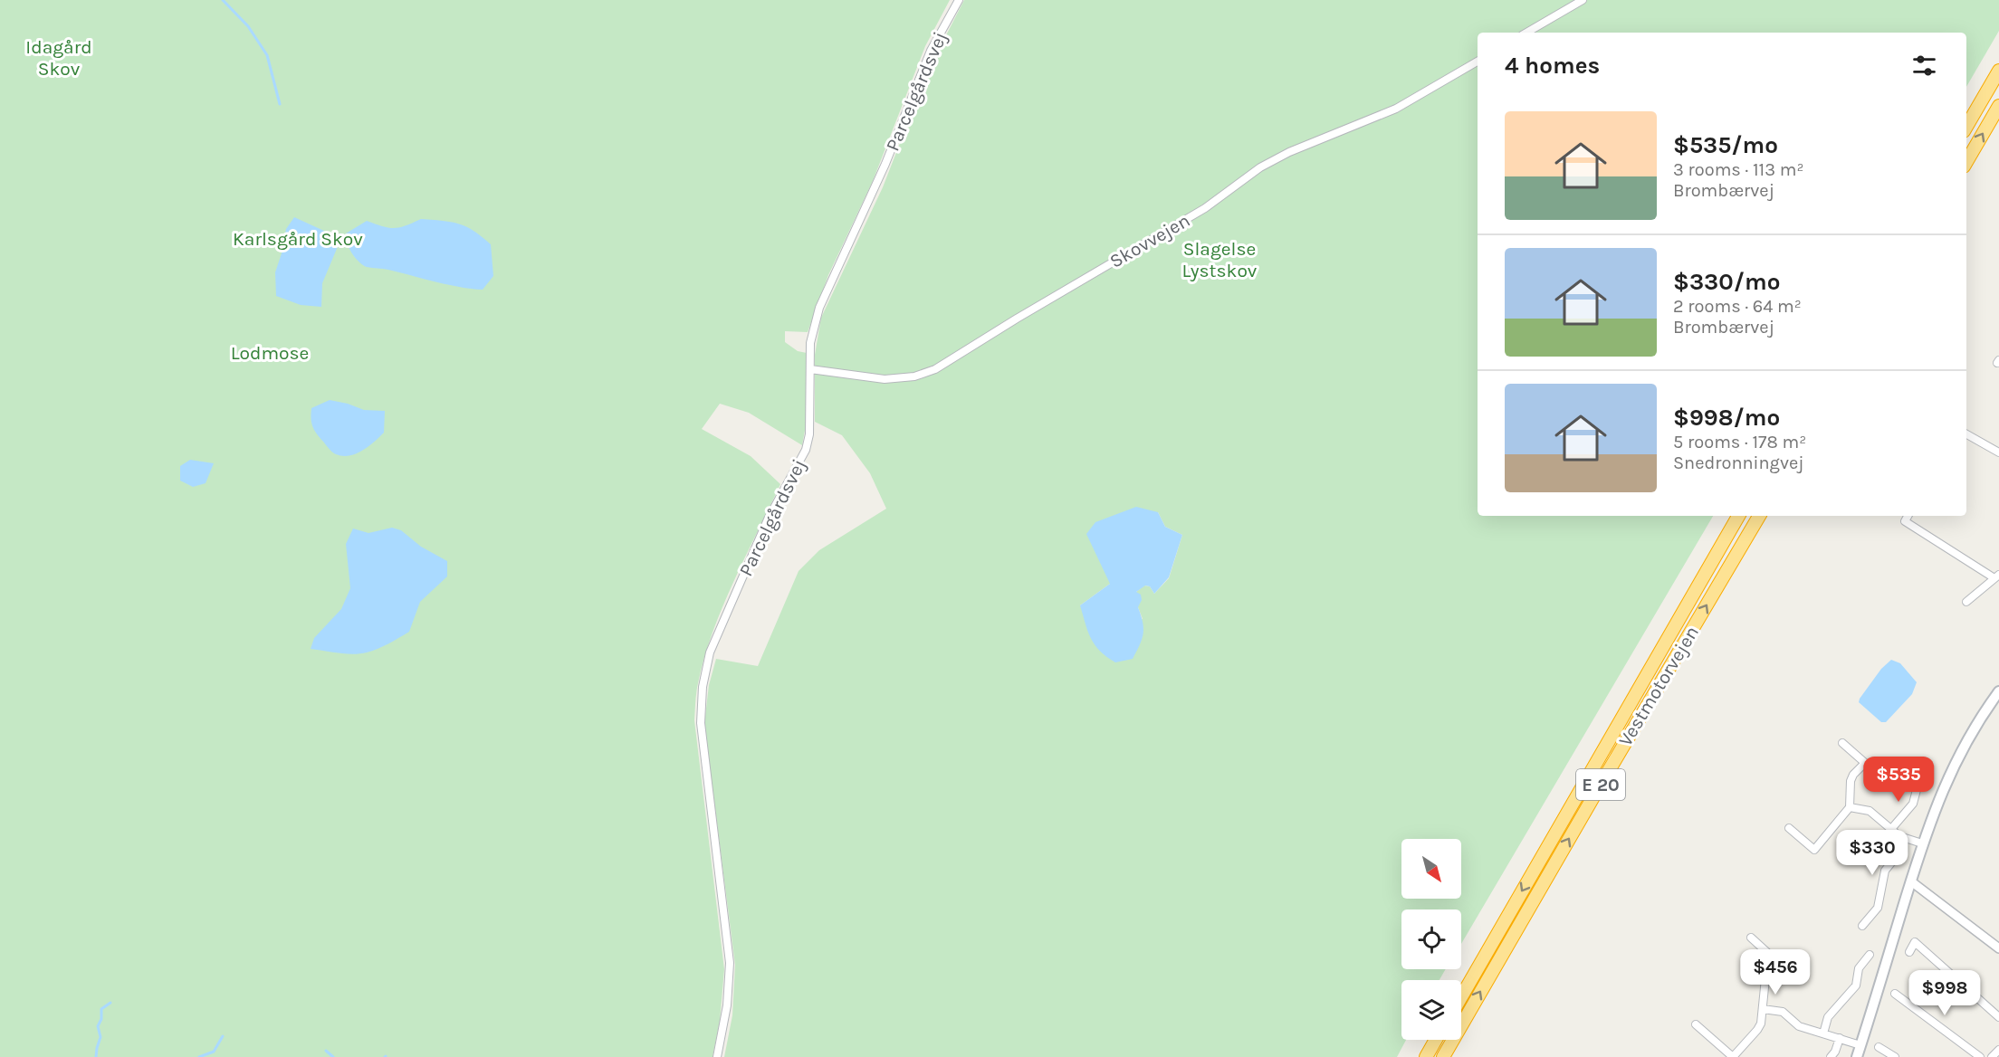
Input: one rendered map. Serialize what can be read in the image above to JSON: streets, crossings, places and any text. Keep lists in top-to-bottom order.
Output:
{
  "streets": {
    "highway": ["Vestmotorvejen", "E 20"],
    "street": ["Parcelgårdsvej", "Skovvejen"]
  },
  "crossings": [
    ["Parcelgårdsvej", "Skovvejen"]
  ],
  "parks": [
    "Idagård Skov",
    "Karlsgård Skov",
    "Slagelse Lystskov",
    "Lodmose"
  ],
  "north": "bottom right",
  "page": {
    "heading": "4 homes",
    "list": [
      {
        "name": "$535/mo",
        "note": "3 rooms · 113 m² · Brombærvej"
      },
      {
        "name": "$330/mo",
        "note": "2 rooms · 64 m² · Brombærvej"
      },
      {
        "name": "$998/mo",
        "note": "5 rooms · 178 m² · Snedronningvej"
      }
    ],
    "price": [
      "$535",
      "$330",
      "$456",
      "$998"
    ]
  }
}
